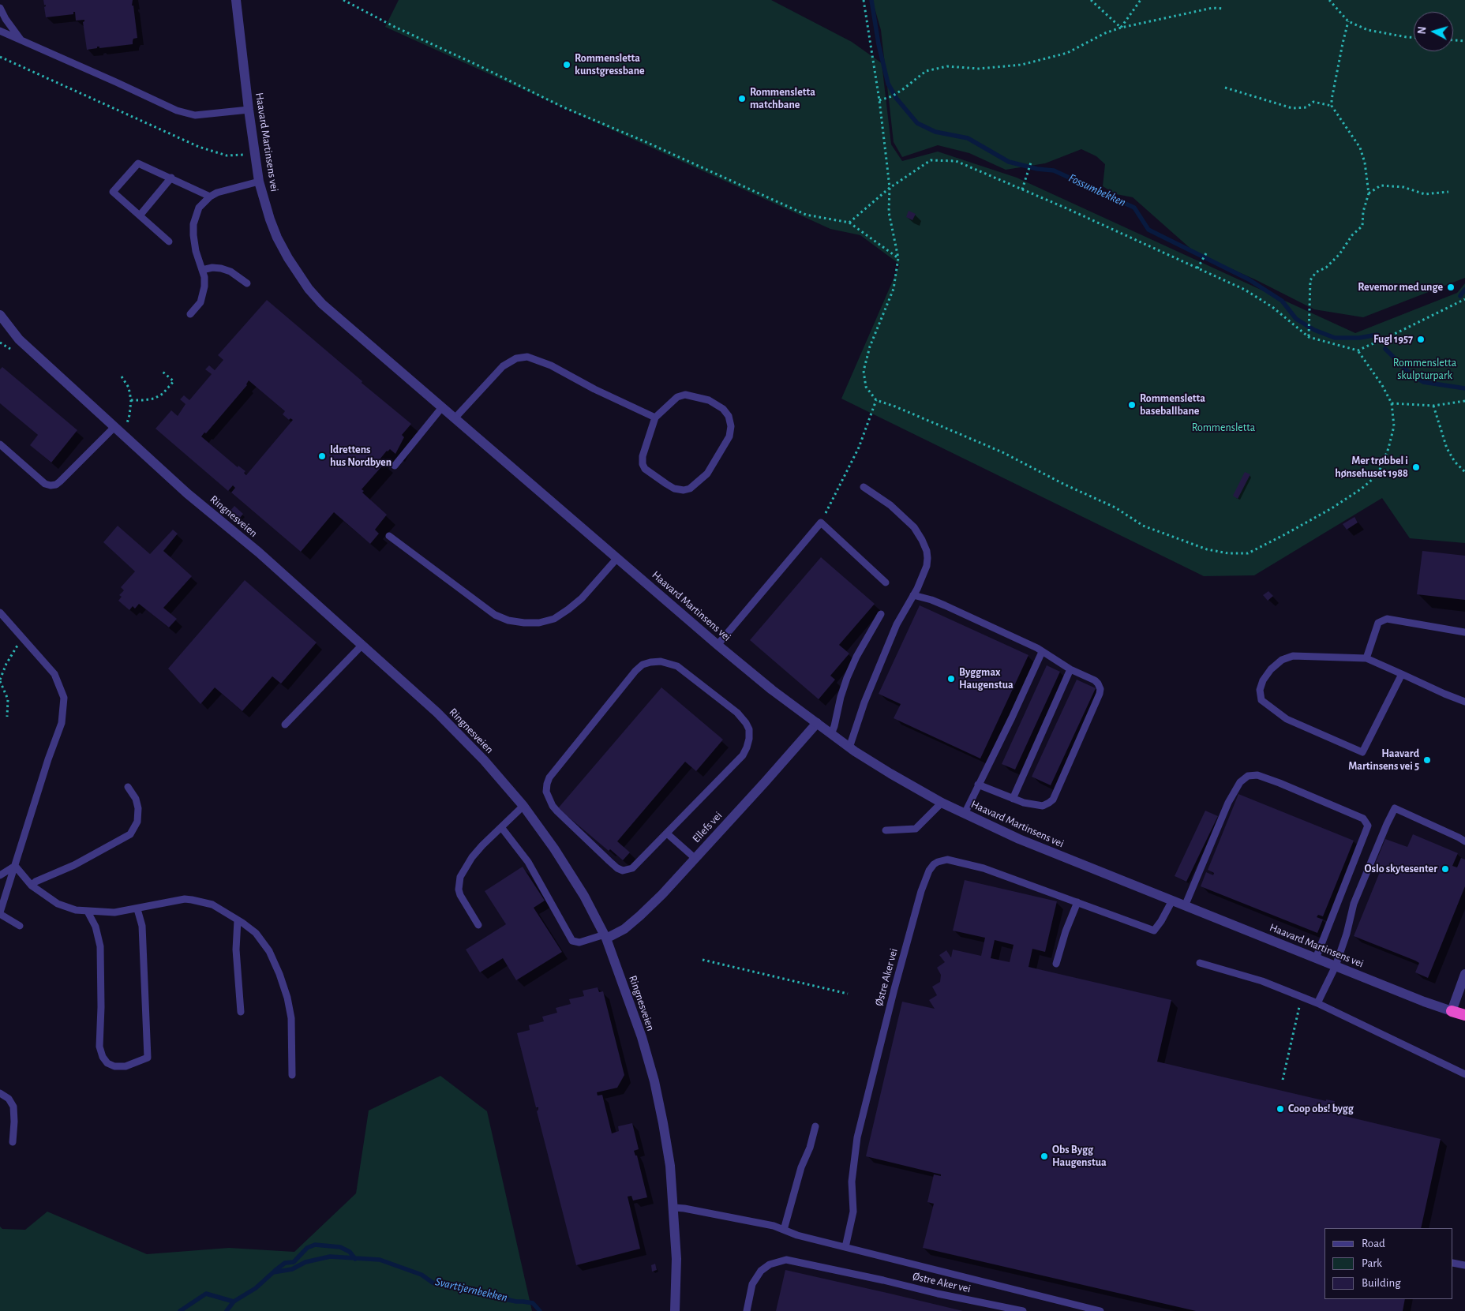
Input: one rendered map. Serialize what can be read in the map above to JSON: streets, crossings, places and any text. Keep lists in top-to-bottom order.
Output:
{
  "streets": {
    "street": ["Haavard Martinsens vei", "Ringnesveien", "Ellefs vei"],
    "lane": ["Østre Aker vei"]
  },
  "crossings": [
    ["Haavard Martinsens vei", "Ellefs vei"],
    ["Haavard Martinsens vei", "Østre Aker vei"],
    ["Ringnesveien", "Ellefs vei"],
    ["Ringnesveien", "Østre Aker vei"]
  ],
  "water": ["Fossumbekken", "Svarttjernbekken"],
  "parks": ["Rommensletta skulpturpark", "Rommensletta"],
  "places": [
    "Rommensletta kunstgressbane",
    "Rommensletta matchbane",
    "Revemor med unge",
    "Fugl 1957",
    "Rommensletta baseballbane",
    "Idrettens hus Nordbyen",
    "Mer trøbbel i hønsehuset 1988",
    "Byggmax Haugenstua",
    "Haavard Martinsens vei 5",
    "Oslo skytesenter",
    "Coop obs! bygg",
    "Obs Bygg Haugenstua"
  ],
  "legend": ["Road", "Park", "Building"],
  "north": "left"
}
